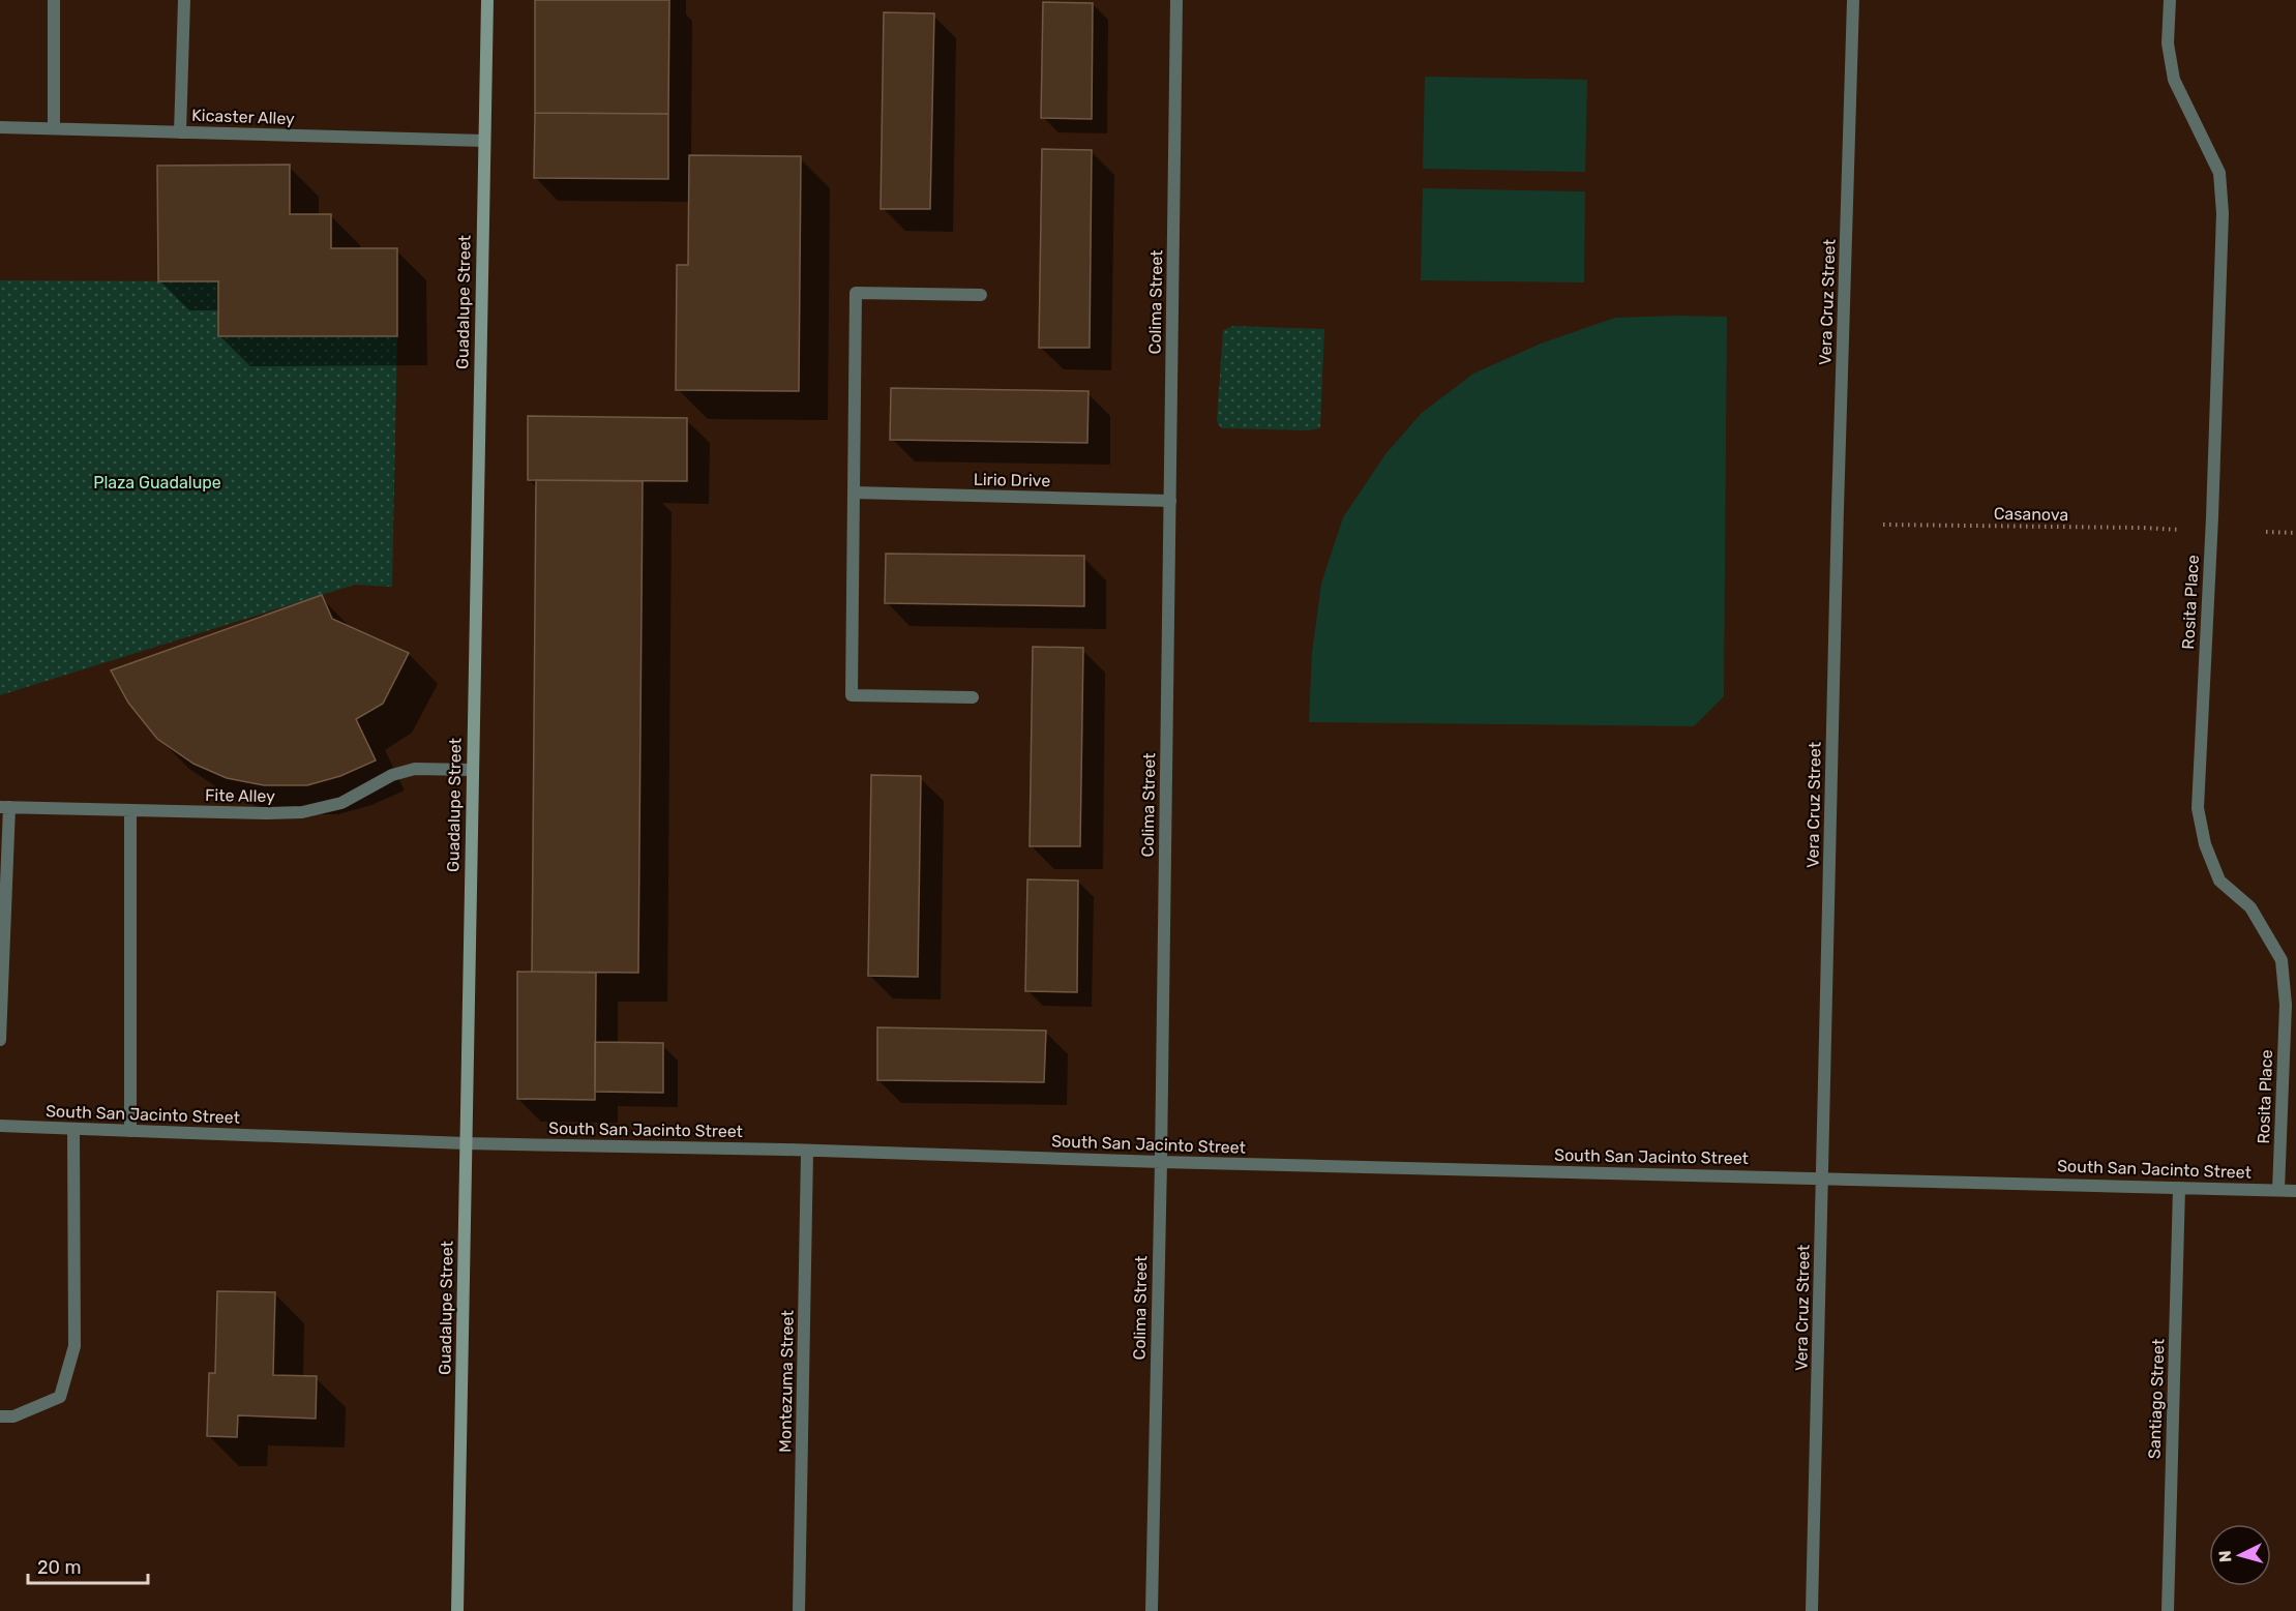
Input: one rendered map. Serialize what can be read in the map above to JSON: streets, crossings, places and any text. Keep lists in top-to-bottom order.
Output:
{
  "streets": {
    "main road": ["Guadalupe Street"],
    "street": [
      "Kicaster Alley",
      "Colima Street",
      "Vera Cruz Street",
      "Lirio Drive",
      "Rosita Place",
      "Fite Alley",
      "South San Jacinto Street",
      "Montezuma Street",
      "Santiago Street"
    ],
    "path": ["Casanova"]
  },
  "crossings": [
    ["Kicaster Alley", "Guadalupe Street"],
    ["Guadalupe Street", "Fite Alley"],
    ["Guadalupe Street", "South San Jacinto Street"],
    ["Colima Street", "Lirio Drive"],
    ["Colima Street", "South San Jacinto Street"],
    ["Vera Cruz Street", "South San Jacinto Street"],
    ["Rosita Place", "South San Jacinto Street"],
    ["South San Jacinto Street", "Montezuma Street"],
    ["South San Jacinto Street", "Santiago Street"]
  ],
  "parks": ["Plaza Guadalupe"],
  "scale_bar": "20 m",
  "north": "left"
}
